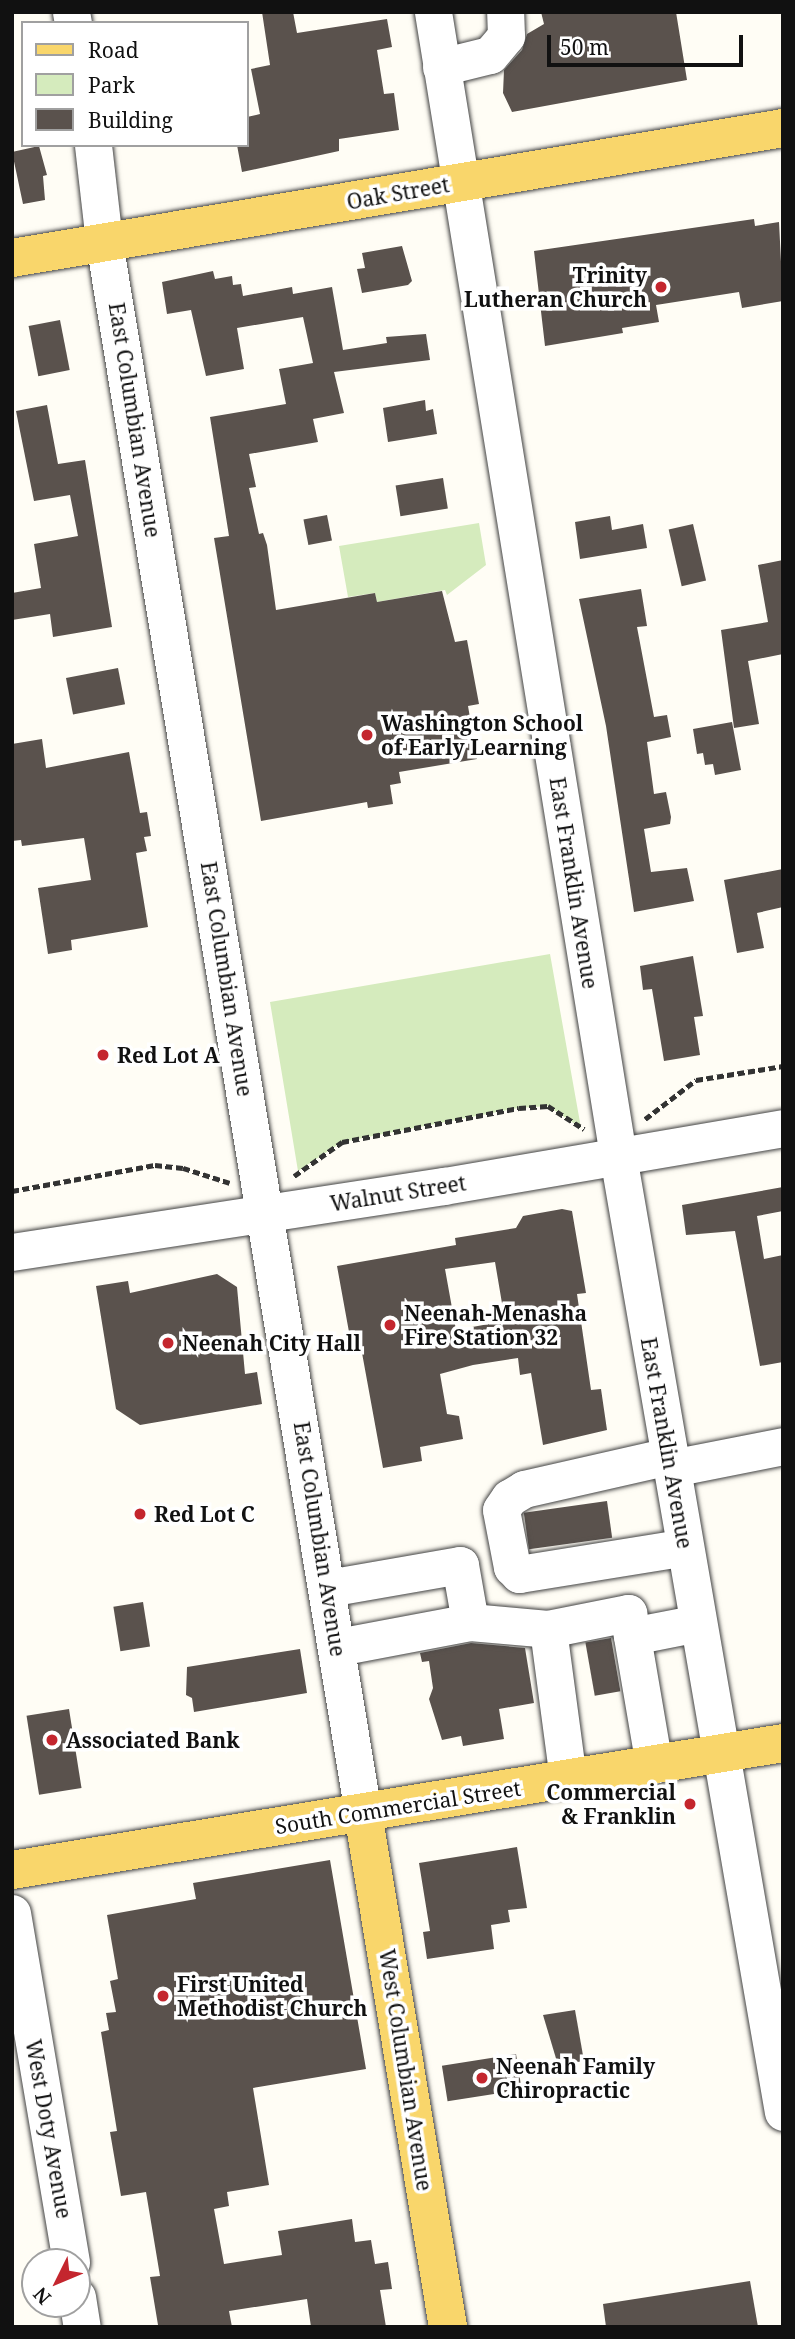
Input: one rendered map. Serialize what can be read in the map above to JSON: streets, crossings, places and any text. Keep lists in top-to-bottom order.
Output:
{
  "streets": {
    "main road": ["Oak Street", "South Commercial Street", "West Columbian Avenue"],
    "street": [
      "East Columbian Avenue",
      "East Franklin Avenue",
      "Walnut Street",
      "West Doty Avenue"
    ]
  },
  "crossings": [
    ["Oak Street", "East Columbian Avenue"],
    ["Oak Street", "East Franklin Avenue"],
    ["East Columbian Avenue", "Walnut Street"],
    ["East Columbian Avenue", "South Commercial Street"],
    ["East Columbian Avenue", "West Columbian Avenue"],
    ["East Franklin Avenue", "Walnut Street"],
    ["East Franklin Avenue", "South Commercial Street"],
    ["South Commercial Street", "West Columbian Avenue"]
  ],
  "places": [
    "Trinity Lutheran Church",
    "Washington School of Early Learning",
    "Red Lot A",
    "Neenah-Menasha Fire Station 32",
    "Neenah City Hall",
    "Red Lot C",
    "Associated Bank",
    "Commercial & Franklin",
    "First United Methodist Church",
    "Neenah Family Chiropractic"
  ],
  "legend": ["Road", "Park", "Building"],
  "scale_bar": "50 m",
  "north": "bottom left"
}
